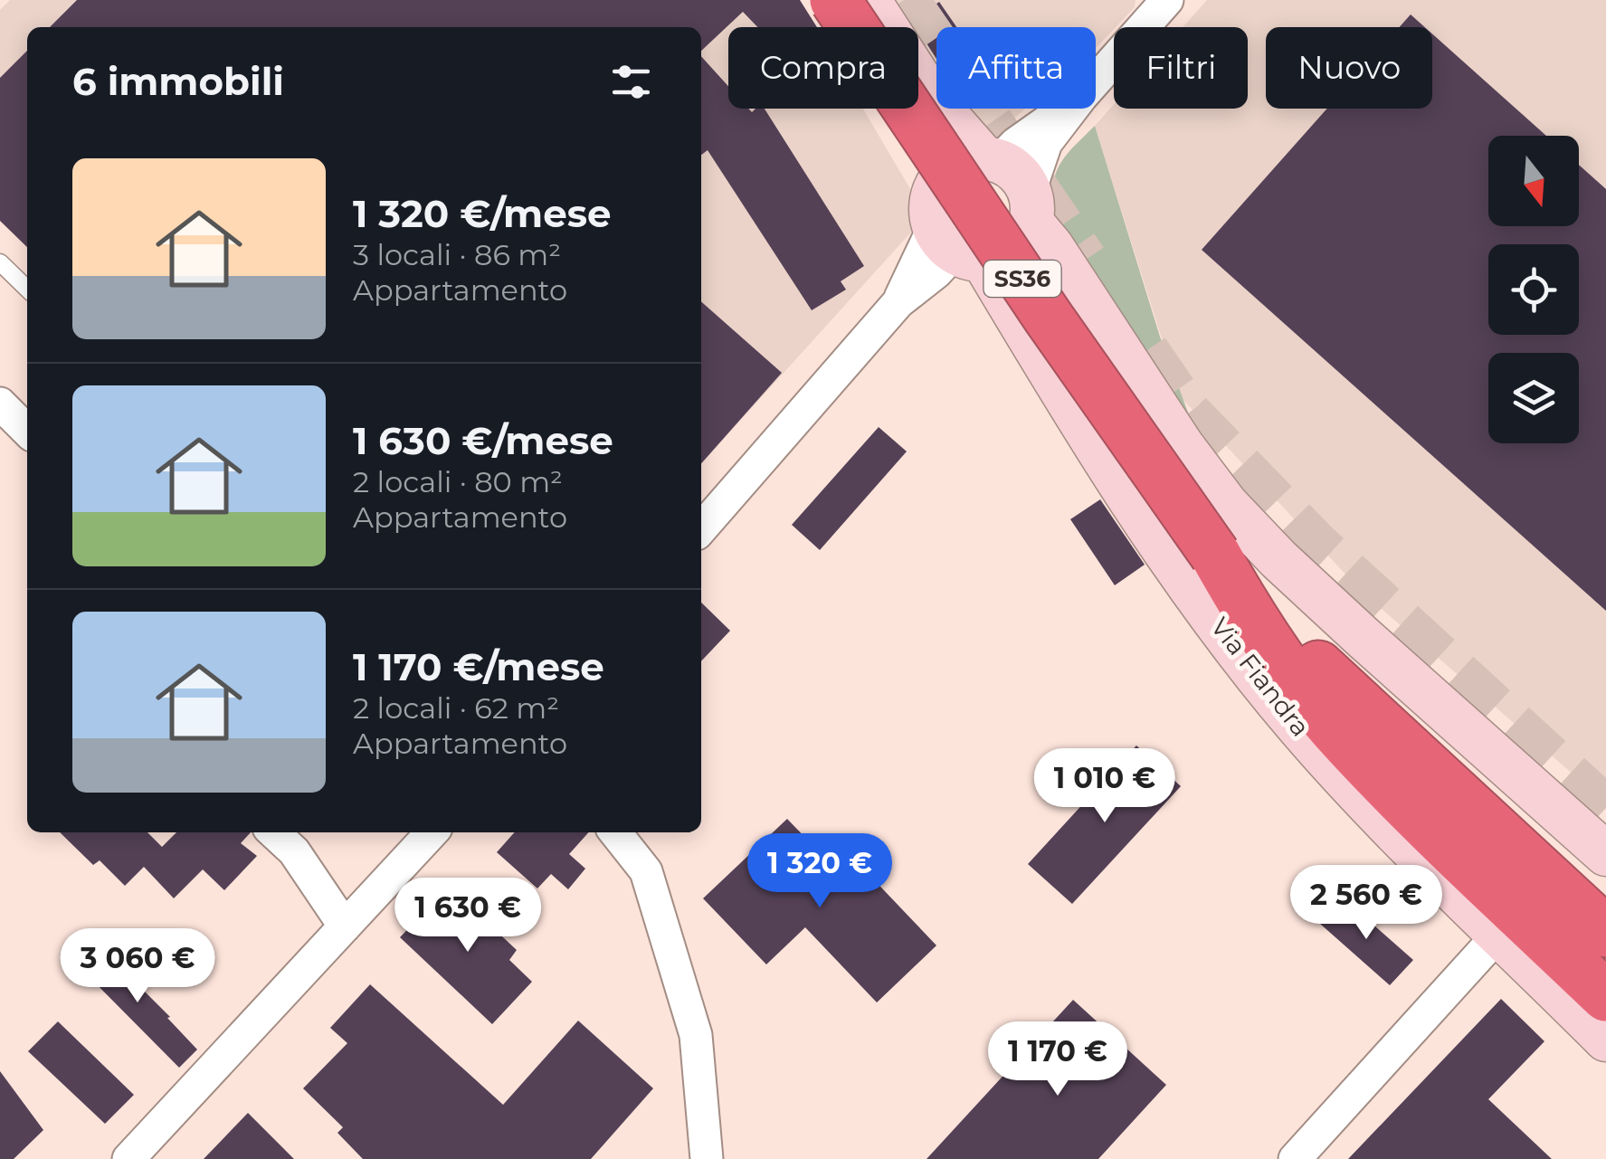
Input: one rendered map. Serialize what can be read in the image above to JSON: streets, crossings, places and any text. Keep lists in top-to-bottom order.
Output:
{
  "streets": {
    "highway": ["SS36"],
    "street": ["Via Fiandra"]
  },
  "north": "bottom",
  "page": {
    "chip": [
      "Compra",
      "Affitta",
      "Filtri",
      "Nuovo"
    ],
    "heading": "6 immobili",
    "list": [
      {
        "name": "1 320 €/mese",
        "note": "3 locali · 86 m² · Appartamento"
      },
      {
        "name": "1 630 €/mese",
        "note": "2 locali · 80 m² · Appartamento"
      },
      {
        "name": "1 170 €/mese",
        "note": "2 locali · 62 m² · Appartamento"
      }
    ],
    "price": [
      "1 010 €",
      "1 320 €",
      "2 560 €",
      "1 630 €",
      "3 060 €",
      "1 170 €"
    ]
  }
}
